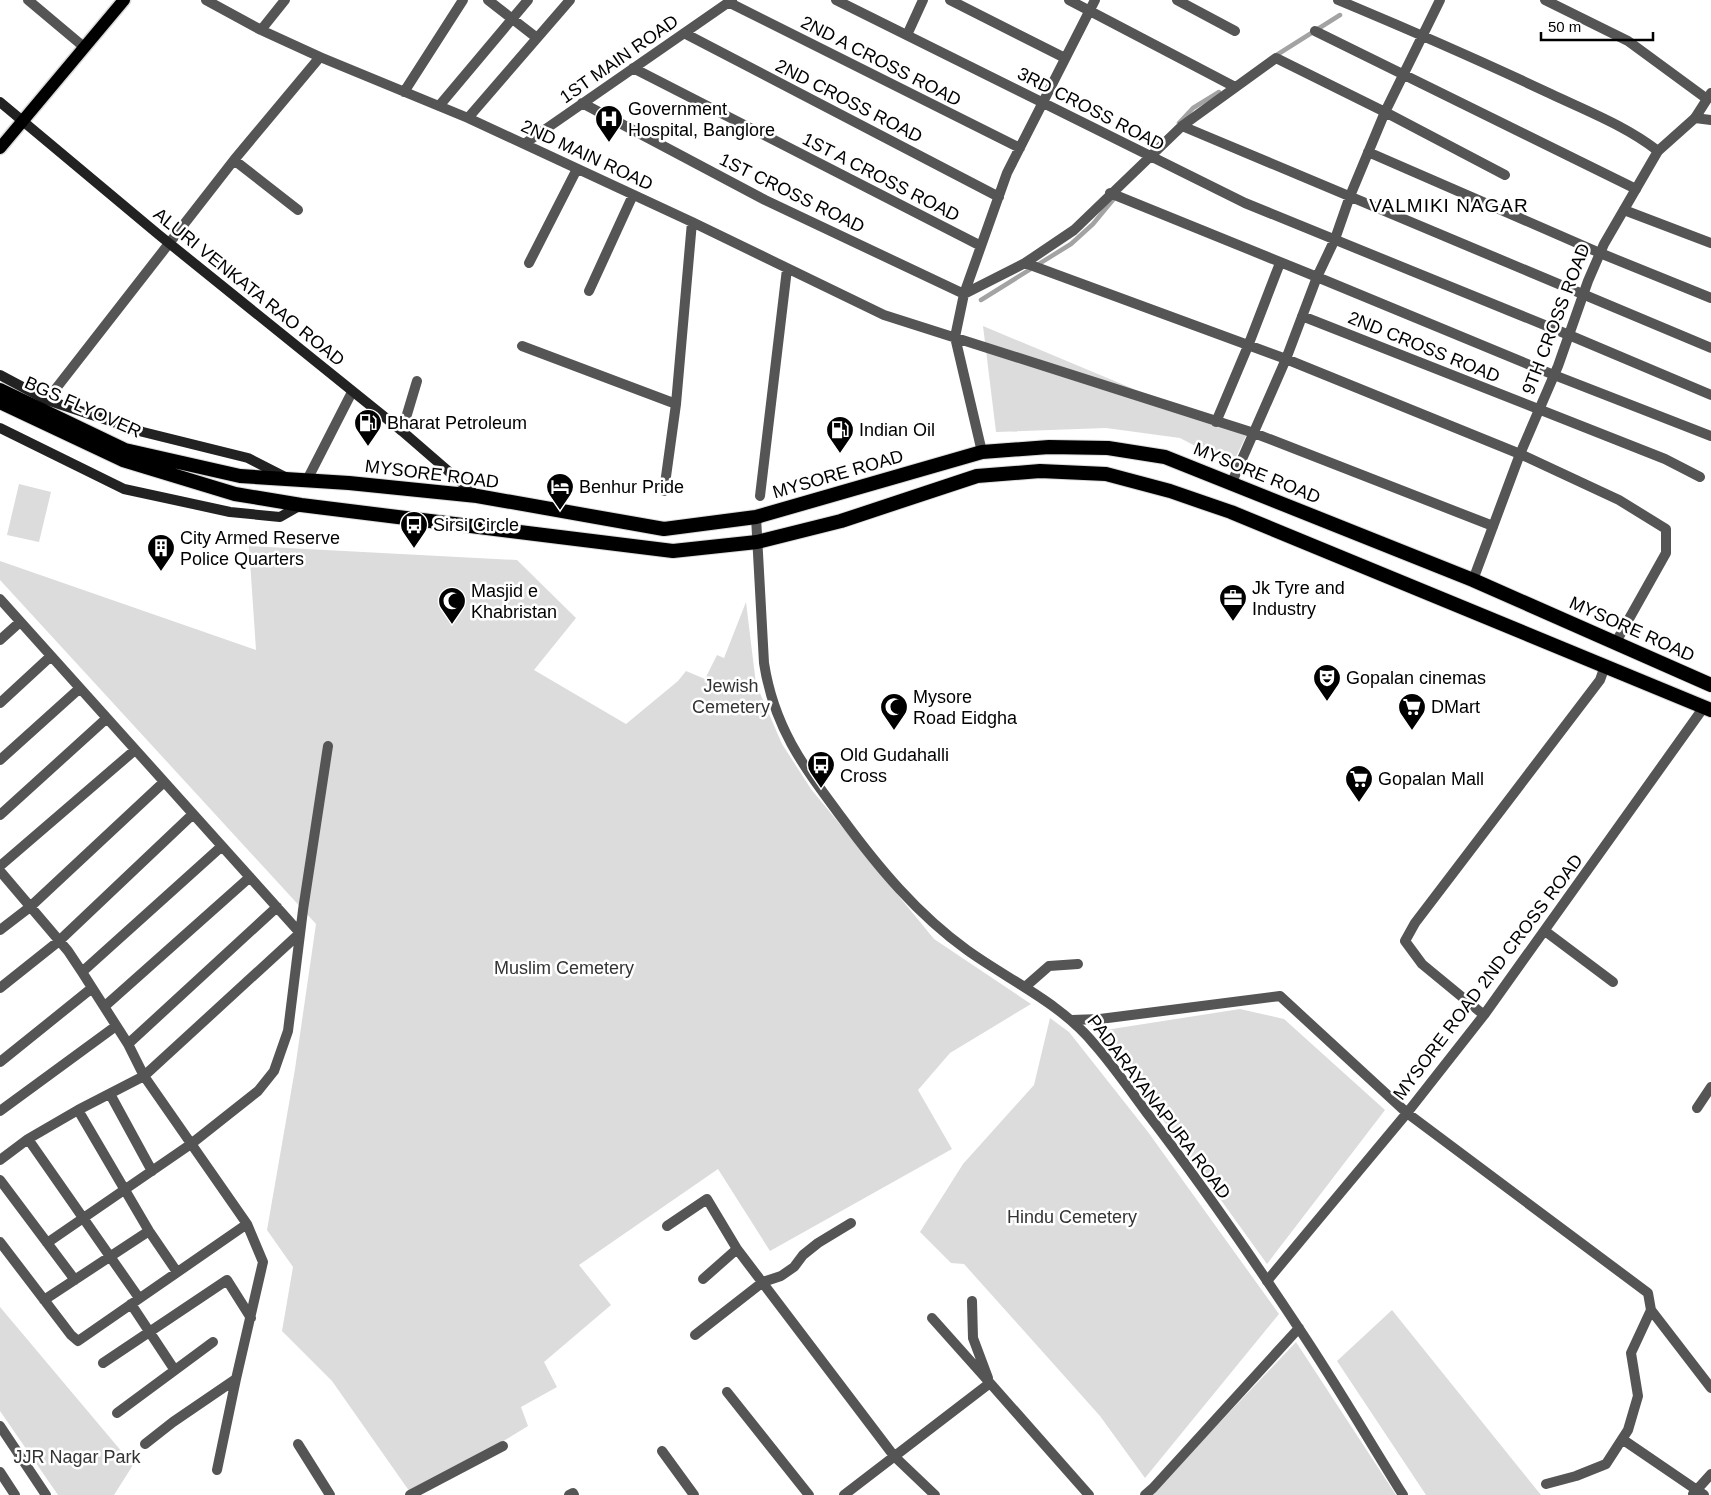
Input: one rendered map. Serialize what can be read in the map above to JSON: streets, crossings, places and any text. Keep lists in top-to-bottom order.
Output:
{
  "streets": {
    "highway": ["BGS FLYOVER", "MYSORE ROAD"],
    "main road": ["ALURI VENKATA RAO ROAD"],
    "street": [
      "1ST MAIN ROAD",
      "2ND A CROSS ROAD",
      "2ND CROSS ROAD",
      "3RD CROSS ROAD",
      "2ND MAIN ROAD",
      "1ST A CROSS ROAD",
      "1ST CROSS ROAD",
      "9TH CROSS ROAD",
      "MYSORE ROAD 2ND CROSS ROAD",
      "PADARAYANAPURA ROAD"
    ]
  },
  "crossings": [
    ["1ST MAIN ROAD", "2ND A CROSS ROAD"],
    ["1ST MAIN ROAD", "2ND CROSS ROAD"],
    ["1ST MAIN ROAD", "2ND MAIN ROAD"],
    ["1ST MAIN ROAD", "1ST A CROSS ROAD"],
    ["1ST MAIN ROAD", "1ST CROSS ROAD"],
    ["2ND CROSS ROAD", "9TH CROSS ROAD"],
    ["3RD CROSS ROAD", "9TH CROSS ROAD"],
    ["2ND MAIN ROAD", "9TH CROSS ROAD"],
    ["ALURI VENKATA RAO ROAD", "MYSORE ROAD"],
    ["9TH CROSS ROAD", "MYSORE ROAD"],
    ["BGS FLYOVER", "MYSORE ROAD"],
    ["MYSORE ROAD", "PADARAYANAPURA ROAD"],
    ["MYSORE ROAD 2ND CROSS ROAD", "PADARAYANAPURA ROAD"]
  ],
  "districts": ["VALMIKI NAGAR"],
  "parks": [
    "Jewish Cemetery",
    "Muslim Cemetery",
    "Hindu Cemetery",
    "JJR Nagar Park"
  ],
  "places": {
    "hospital": ["Government Hospital, Banglore"],
    "fuel station": ["Bharat Petroleum", "Indian Oil"],
    "hotel": ["Benhur Pride"],
    "bus stop": ["Sirsi Circle", "Old Gudahalli Cross"],
    "building": ["City Armed Reserve Police Quarters"],
    "office": ["Jk Tyre and Industry"],
    "mosque": ["Masjid e Khabristan", "Mysore Road Eidgha"],
    "theatre": ["Gopalan cinemas"],
    "supermarket": ["DMart", "Gopalan Mall"]
  },
  "scale_bar": "50 m"
}
